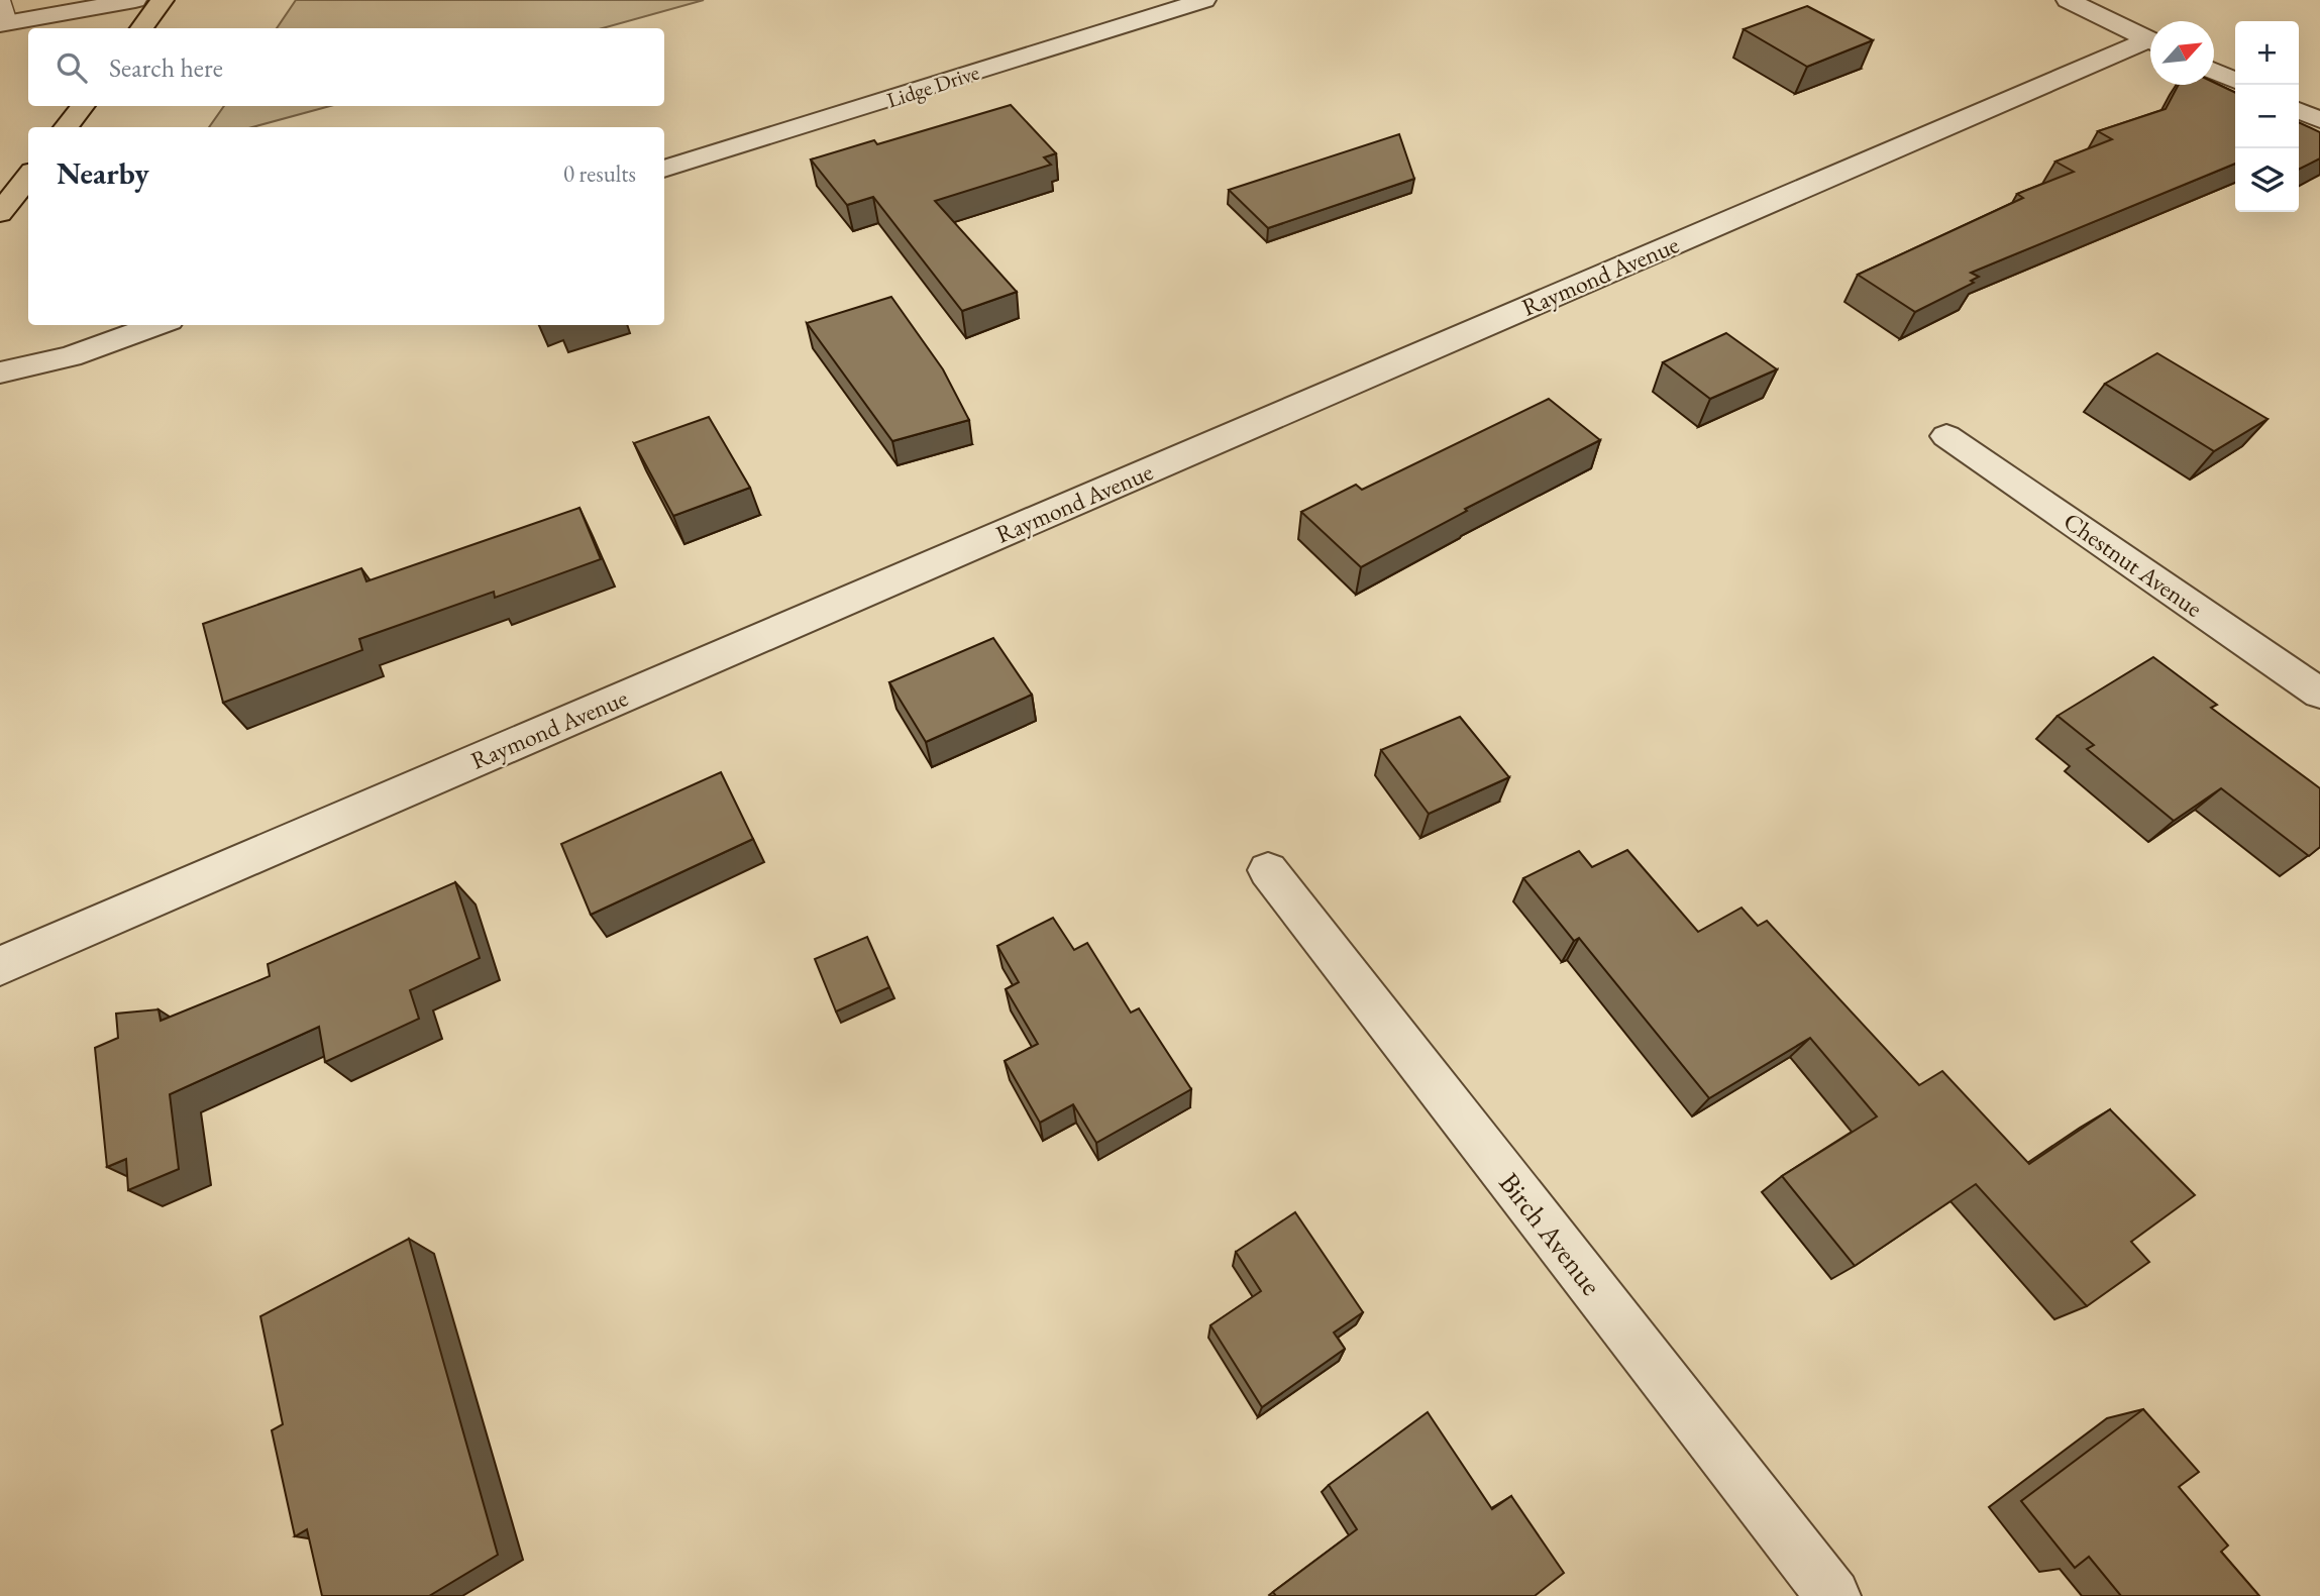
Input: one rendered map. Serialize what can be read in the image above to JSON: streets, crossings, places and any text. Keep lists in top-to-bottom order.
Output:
{
  "streets": {
    "street": [
      "Lidge Drive",
      "Raymond Avenue",
      "Chestnut Avenue",
      "Birch Avenue"
    ]
  },
  "north": "top right",
  "page": {
    "map_buttons": ["+", "−"],
    "search": "Search here",
    "heading": ["Nearby", "0 results"]
  }
}
